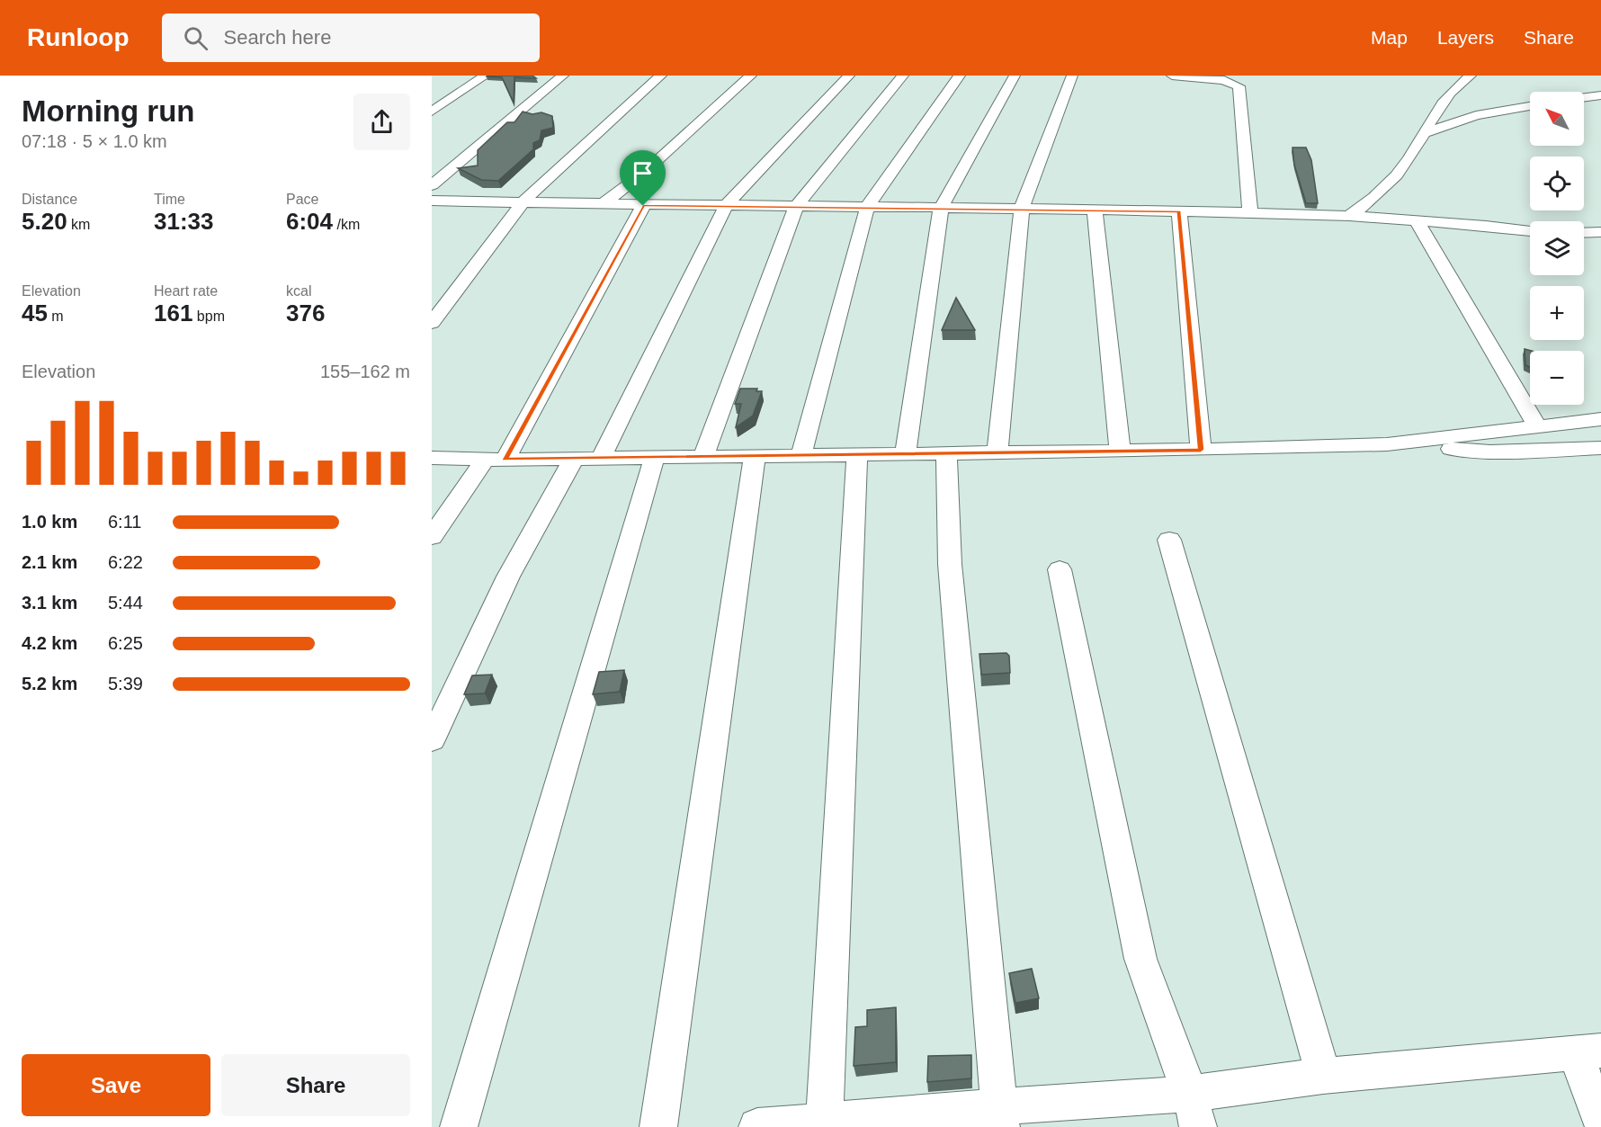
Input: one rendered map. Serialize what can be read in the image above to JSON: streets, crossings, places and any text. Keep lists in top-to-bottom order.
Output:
{
  "north": "top left",
  "page": {
    "header": "Runloop",
    "search": "Search here",
    "nav": ["Map", "Layers", "Share"],
    "heading": ["Morning run", "07:18 · 5 × 1.0 km"],
    "map_buttons": ["+", "−"],
    "stats": [
      ["Distance", "5.20 km"],
      ["Time", "31:33"],
      ["Pace", "6:04 /km"],
      ["Elevation", "45 m"],
      ["Heart rate", "161 bpm"],
      ["kcal", "376"]
    ],
    "chart": ["Elevation", "155–162 m"],
    "list": [
      {
        "name": "1.0 km",
        "note": "6:11"
      },
      {
        "name": "2.1 km",
        "note": "6:22"
      },
      {
        "name": "3.1 km",
        "note": "5:44"
      },
      {
        "name": "4.2 km",
        "note": "6:25"
      },
      {
        "name": "5.2 km",
        "note": "5:39"
      }
    ],
    "buttons": ["Save", "Share"]
  }
}
